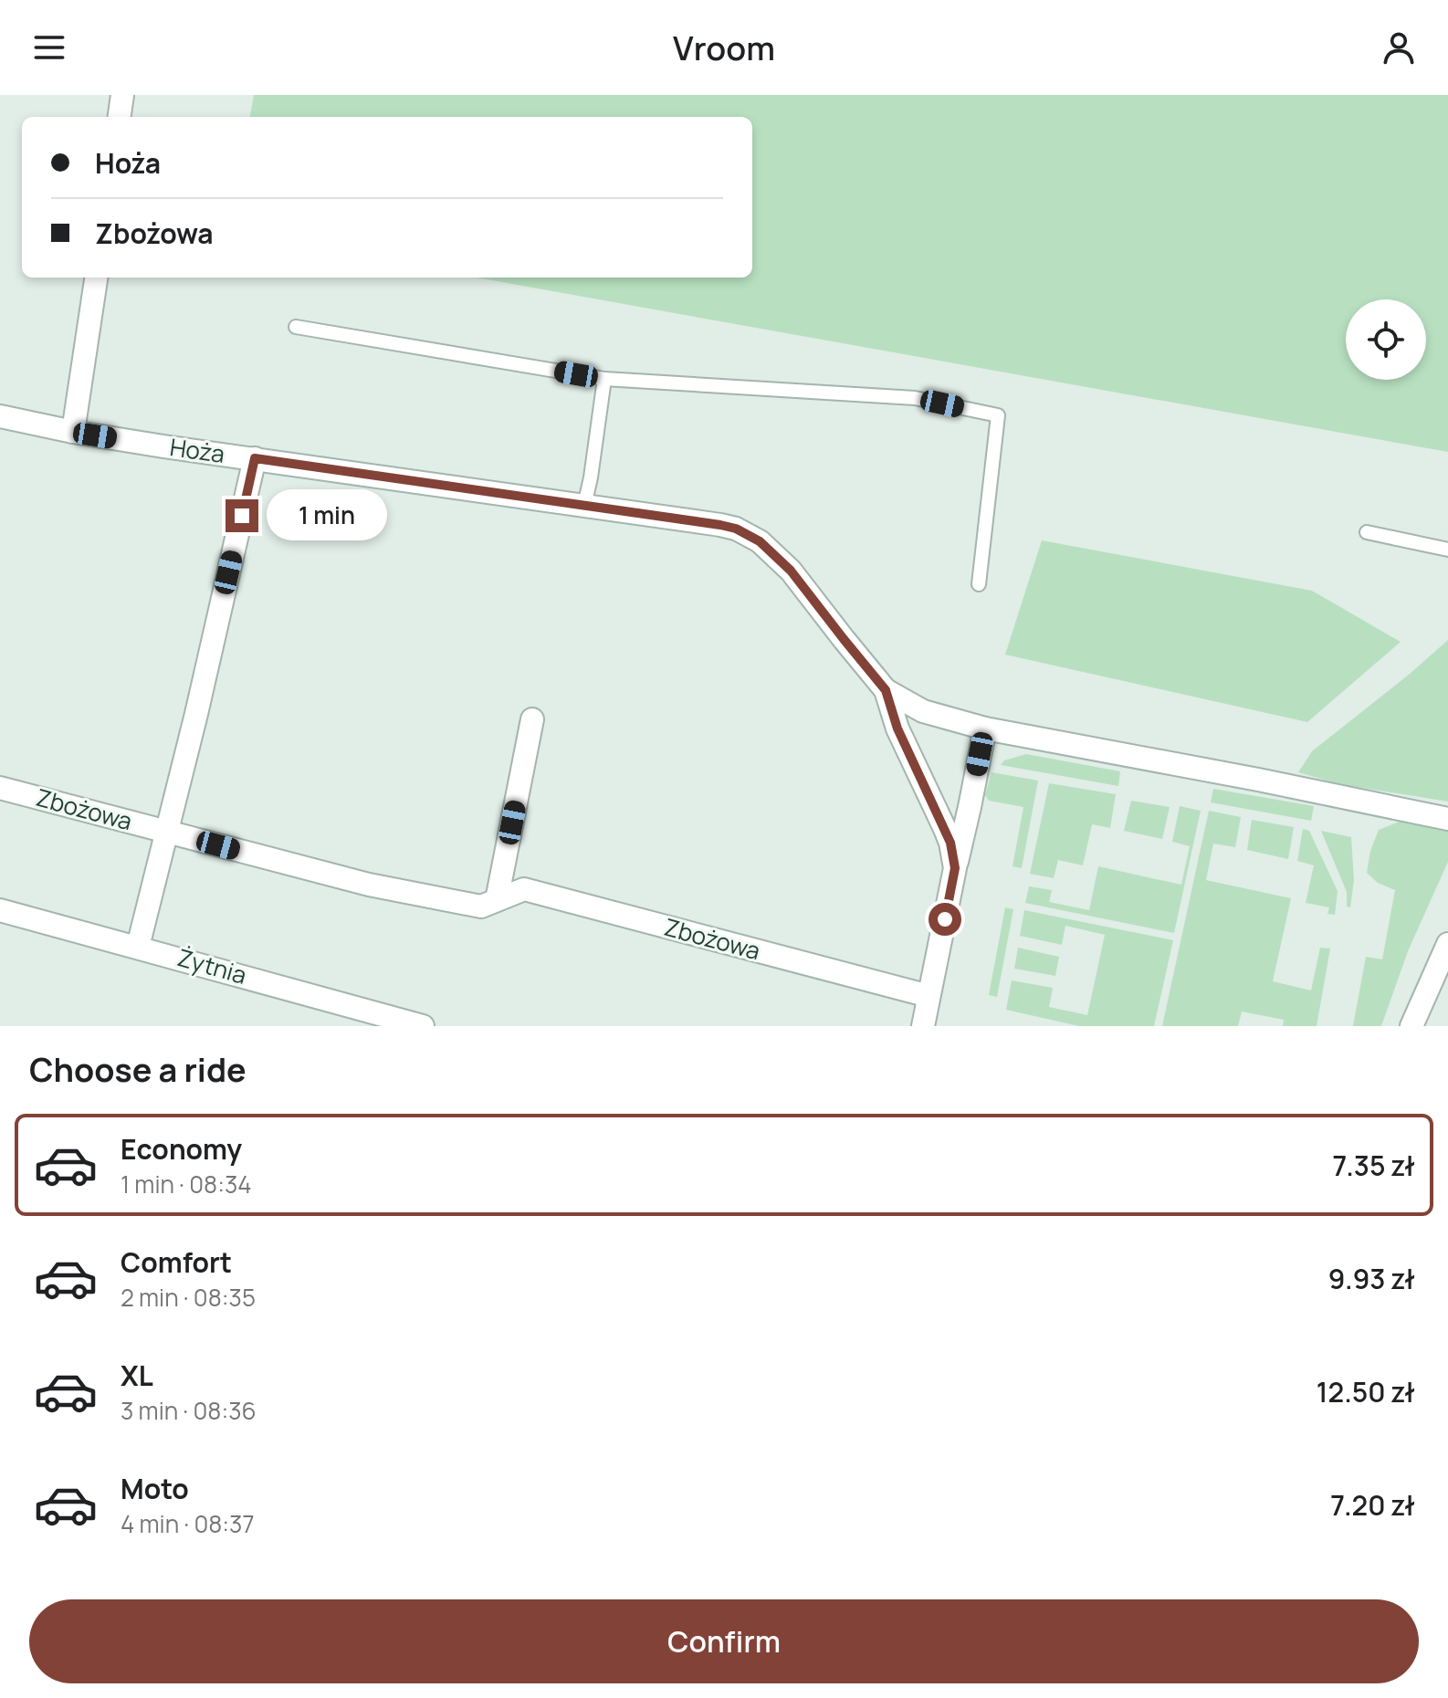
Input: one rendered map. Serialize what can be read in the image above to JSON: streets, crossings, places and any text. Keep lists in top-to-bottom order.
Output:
{
  "streets": {
    "street": ["Hoża", "Zbożowa", "Żytnia"]
  },
  "crossings": [
    ["Hoża", "Zbożowa"]
  ],
  "page": {
    "header": "Vroom",
    "banner": ["Hoża", "Zbożowa"],
    "bubble": "1 min",
    "heading": "Choose a ride",
    "list": [
      {
        "name": "Economy",
        "note": "1 min · 08:34",
        "value": "7.35 zł"
      },
      {
        "name": "Comfort",
        "note": "2 min · 08:35",
        "value": "9.93 zł"
      },
      {
        "name": "XL",
        "note": "3 min · 08:36",
        "value": "12.50 zł"
      },
      {
        "name": "Moto",
        "note": "4 min · 08:37",
        "value": "7.20 zł"
      }
    ],
    "buttons": "Confirm"
  }
}
